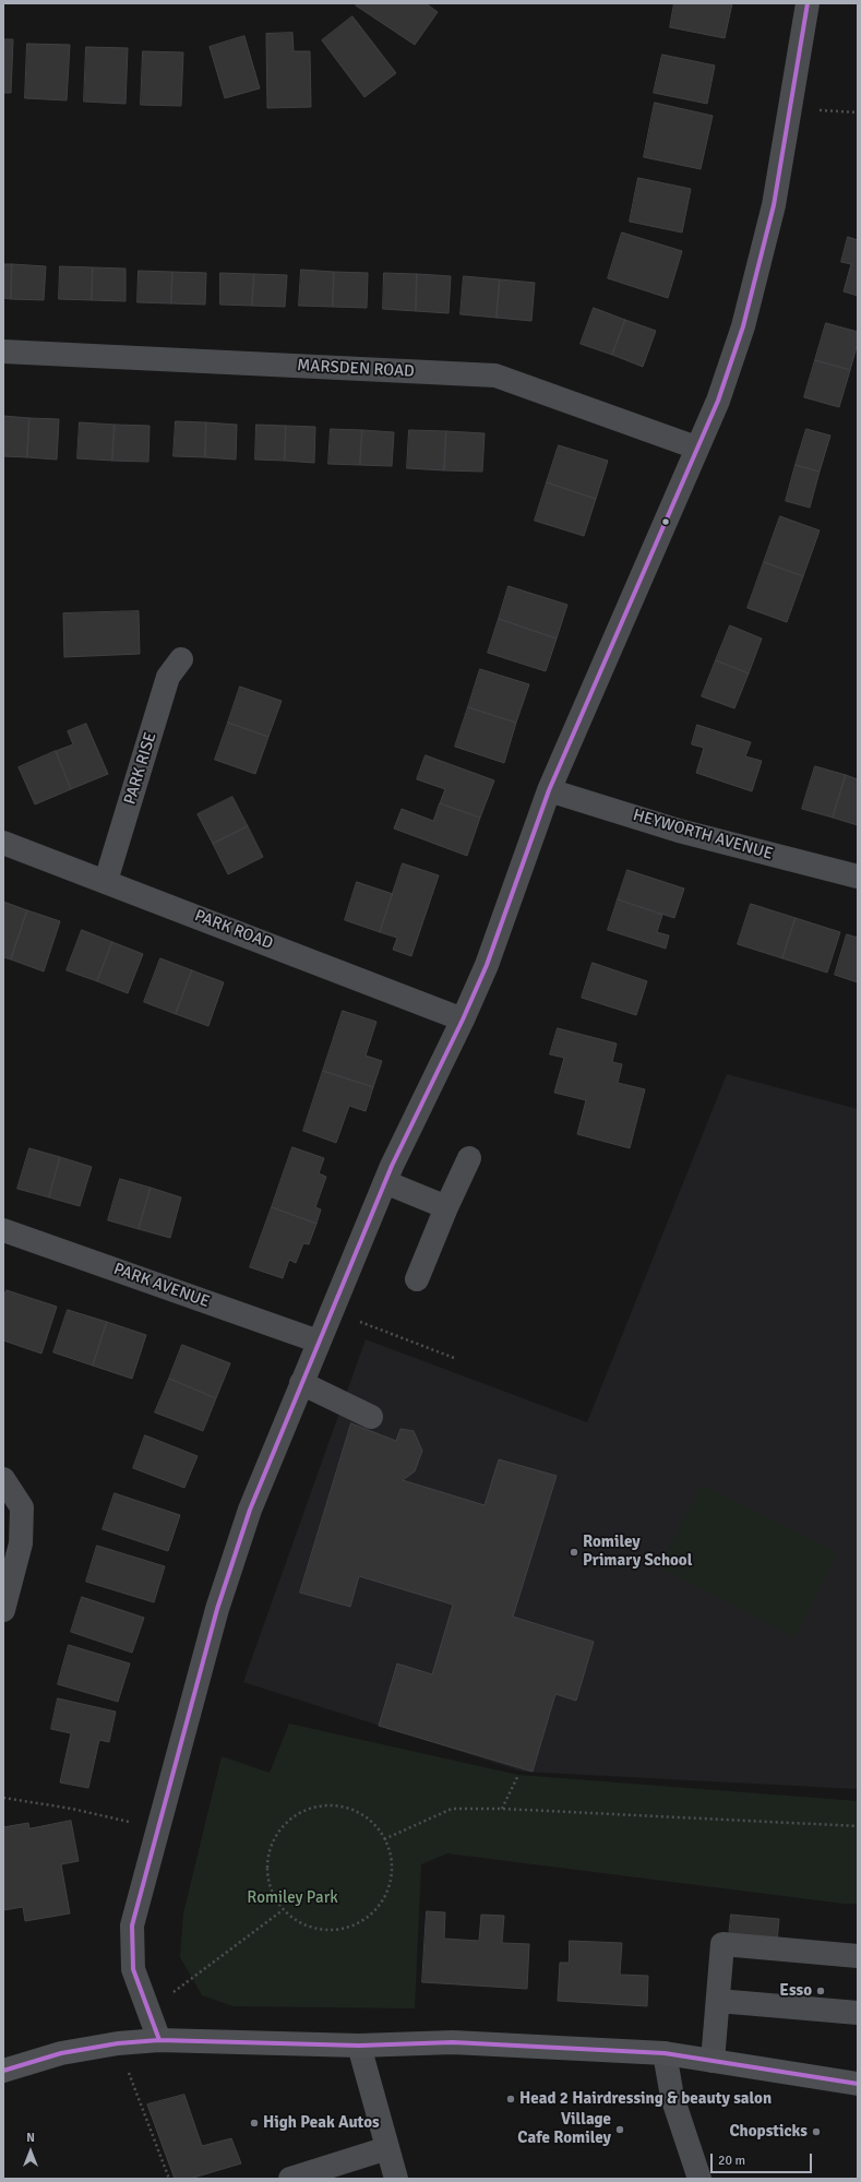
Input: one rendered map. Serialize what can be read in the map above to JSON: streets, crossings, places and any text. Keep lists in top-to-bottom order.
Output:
{
  "streets": {
    "street": [
      "MARSDEN ROAD",
      "PARK RISE",
      "HEYWORTH AVENUE",
      "PARK ROAD",
      "PARK AVENUE"
    ]
  },
  "crossings": [
    ["PARK RISE", "PARK ROAD"]
  ],
  "parks": ["Romiley Park"],
  "places": [
    "Romiley Primary School",
    "Esso",
    "Head 2 Hairdressing & beauty salon",
    "High Peak Autos",
    "Village Cafe Romiley",
    "Chopsticks"
  ],
  "scale_bar": "20 m",
  "north": "top"
}
